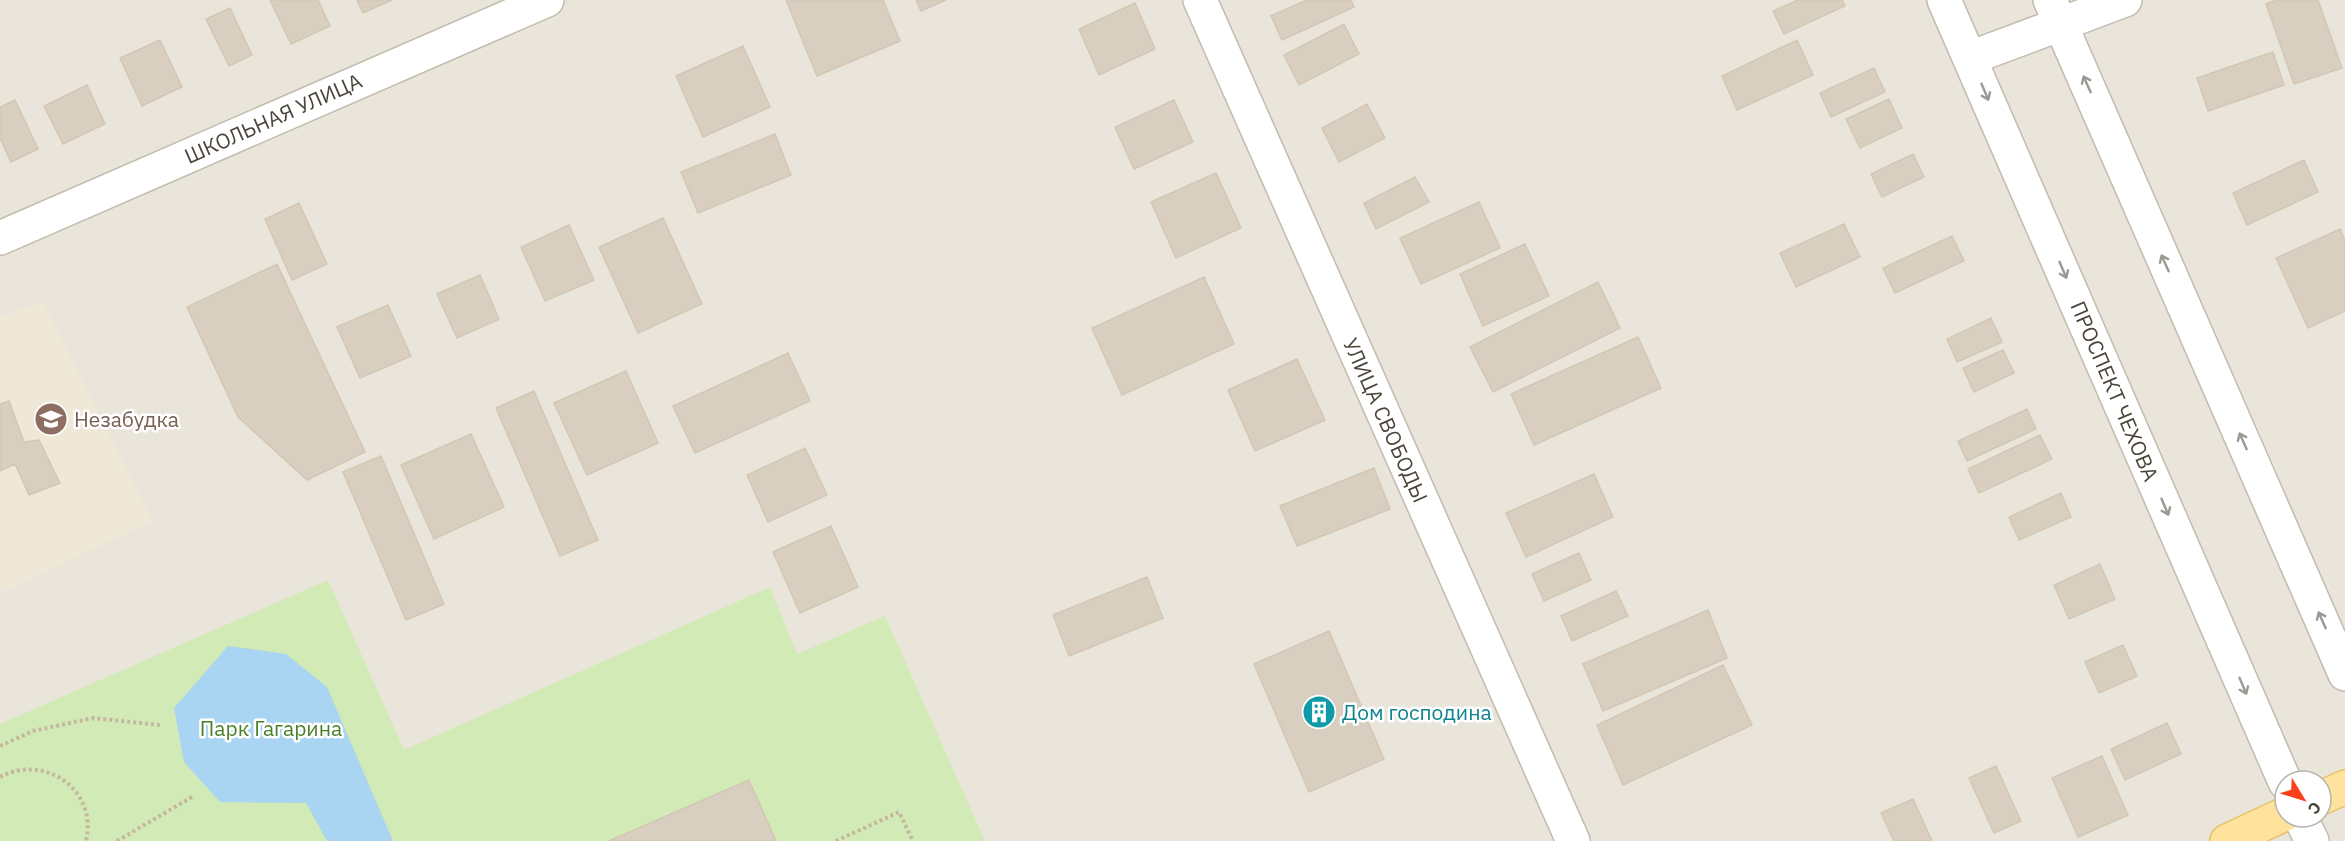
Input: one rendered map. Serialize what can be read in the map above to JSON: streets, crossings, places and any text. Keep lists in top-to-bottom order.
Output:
{
  "streets": {
    "street": ["ШКОЛЬНАЯ УЛИЦА", "ПРОСПЕКТ ЧЕХОВА", "УЛИЦА СВОБОДЫ"]
  },
  "parks": ["Парк Гагарина"],
  "places": {
    "school or university": ["Незабудка"],
    "building": ["Дом господина"]
  },
  "north": "bottom right"
}
